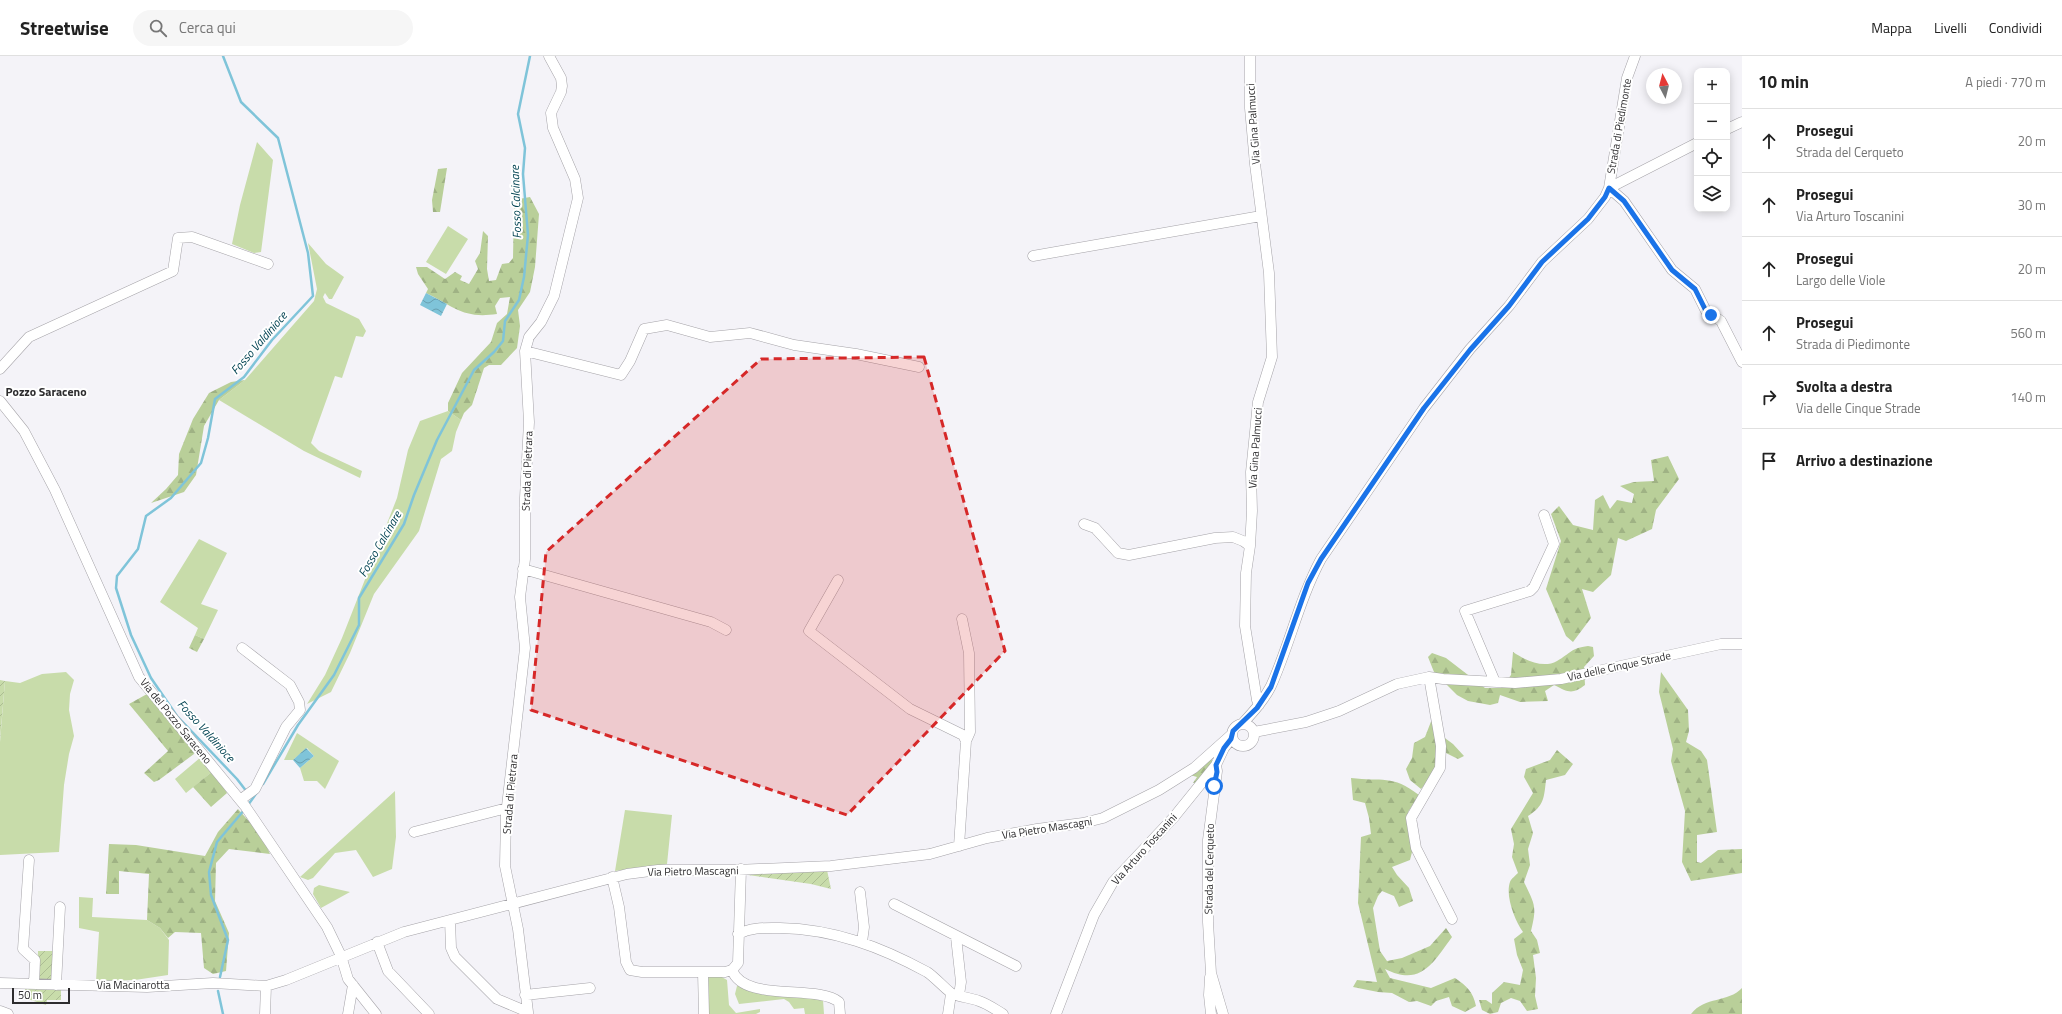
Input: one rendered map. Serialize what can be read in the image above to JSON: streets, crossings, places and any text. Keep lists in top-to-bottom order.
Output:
{
  "streets": {
    "street": [
      "Via Gina Palmucci",
      "Strada di Piedimonte",
      "Strada di Pietrara",
      "Via delle Cinque Strade",
      "Via del Pozzo Saraceno",
      "Via Pietro Mascagni",
      "Via Arturo Toscanini",
      "Strada del Cerqueto",
      "Via Macinarotta"
    ]
  },
  "crossings": [
    ["Via Gina Palmucci", "Strada di Piedimonte"],
    ["Strada di Piedimonte", "Via delle Cinque Strade"],
    ["Strada di Piedimonte", "Via Pietro Mascagni"],
    ["Strada di Piedimonte", "Via Arturo Toscanini"],
    ["Strada di Pietrara", "Via Pietro Mascagni"],
    ["Via del Pozzo Saraceno", "Via Pietro Mascagni"],
    ["Via del Pozzo Saraceno", "Via Macinarotta"],
    ["Via Pietro Mascagni", "Via Arturo Toscanini"],
    ["Via Pietro Mascagni", "Via Macinarotta"],
    ["Via Arturo Toscanini", "Strada del Cerqueto"]
  ],
  "districts": ["Pozzo Saraceno"],
  "water": ["Fosso Calcinare", "Fosso Valdinioce"],
  "scale_bar": "50 m",
  "north": "top",
  "page": {
    "header": "Streetwise",
    "search": "Cerca qui",
    "nav": ["Mappa", "Livelli", "Condividi"],
    "heading": ["10 min", "A piedi · 770 m"],
    "map_buttons": ["+", "−"],
    "list": [
      ["Prosegui", "Strada del Cerqueto", "20 m"],
      ["Prosegui", "Via Arturo Toscanini", "30 m"],
      ["Prosegui", "Largo delle Viole", "20 m"],
      ["Prosegui", "Strada di Piedimonte", "560 m"],
      ["Svolta a destra", "Via delle Cinque Strade", "140 m"],
      "Arrivo a destinazione"
    ],
    "scale": "50 m"
  }
}
